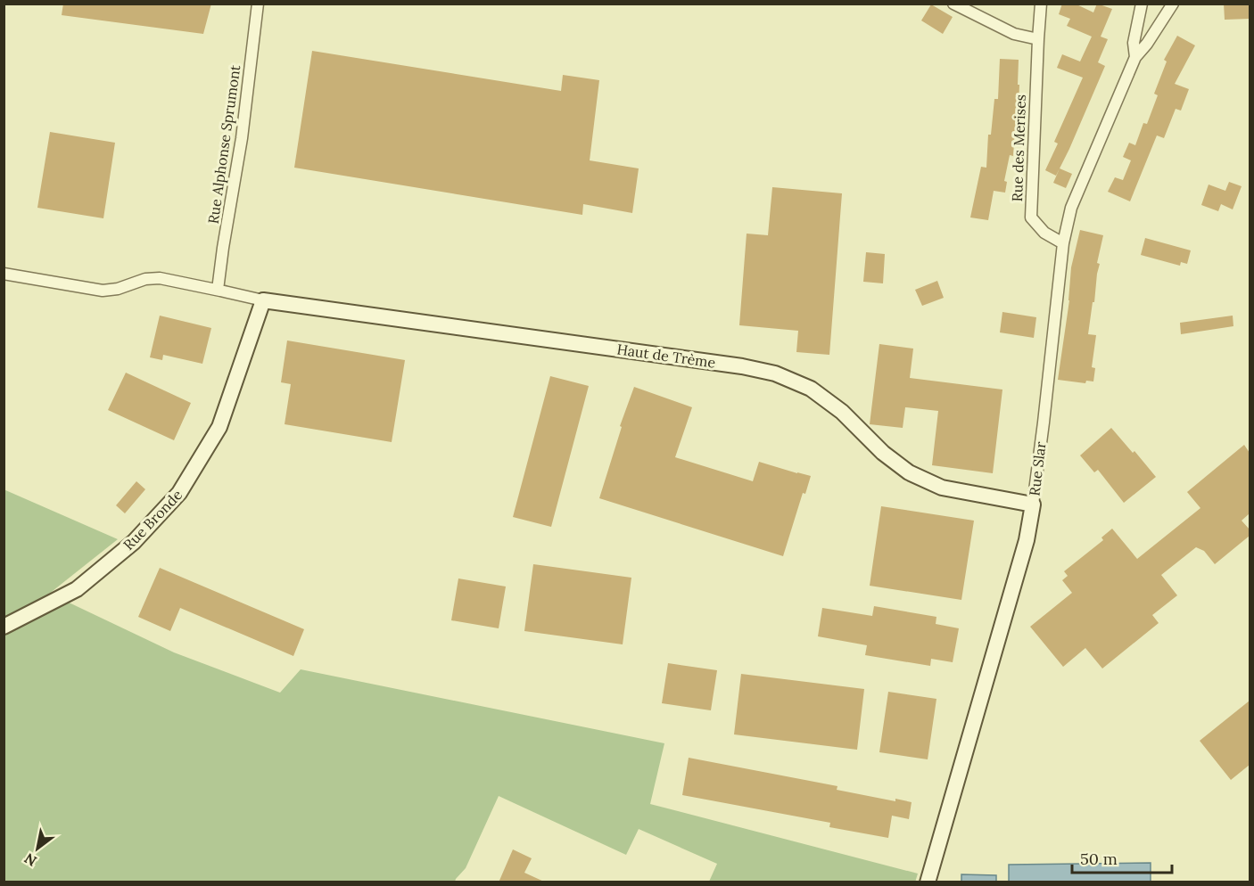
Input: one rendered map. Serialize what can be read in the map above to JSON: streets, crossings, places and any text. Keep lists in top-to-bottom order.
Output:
{
  "streets": {
    "street": [
      "Rue Alphonse Sprumont",
      "Rue des Merises",
      "Haut de Trème",
      "Rue Slar",
      "Rue Bronde"
    ]
  },
  "crossings": [
    ["Rue des Merises", "Rue Slar"],
    ["Haut de Trème", "Rue Slar"],
    ["Haut de Trème", "Rue Bronde"]
  ],
  "scale_bar": "50 m",
  "north": "bottom left"
}
